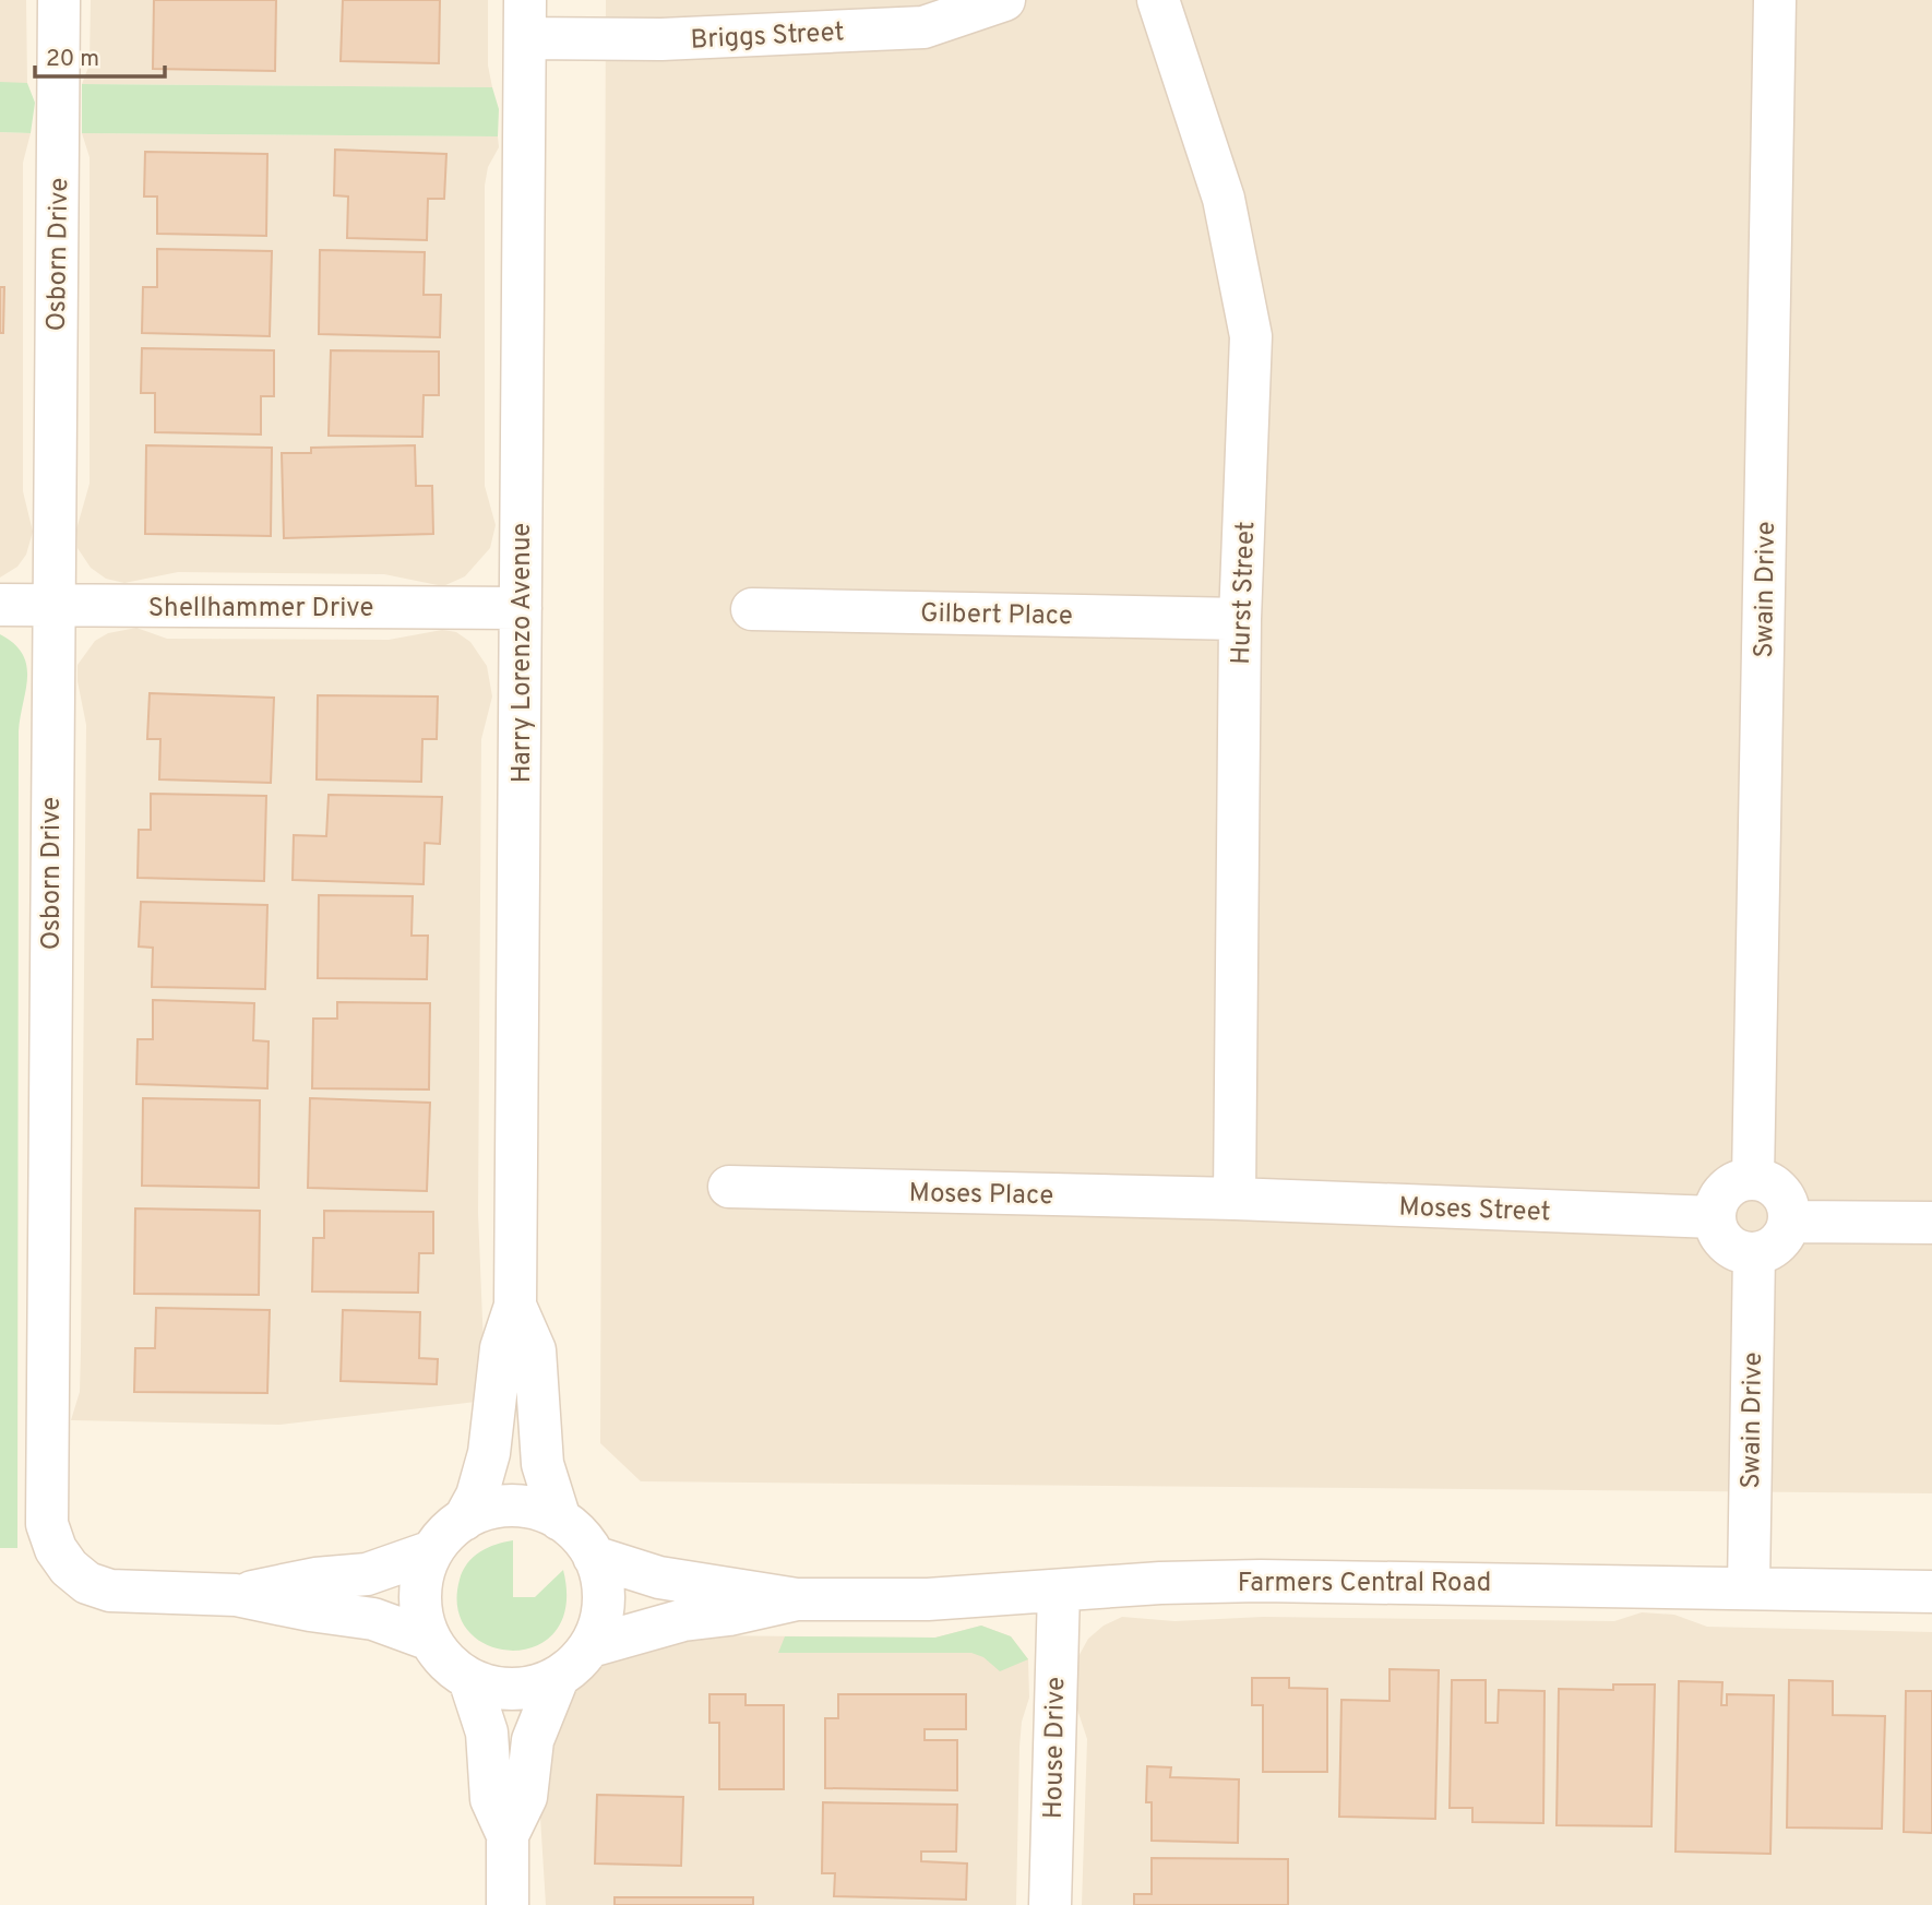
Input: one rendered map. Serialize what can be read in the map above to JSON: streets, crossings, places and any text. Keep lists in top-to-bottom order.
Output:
{
  "streets": {
    "street": [
      "Briggs Street",
      "Osborn Drive",
      "Swain Drive",
      "Hurst Street",
      "Shellhammer Drive",
      "Gilbert Place",
      "Harry Lorenzo Avenue",
      "Moses Place",
      "Moses Street",
      "Farmers Central Road",
      "House Drive"
    ]
  },
  "crossings": [
    ["Briggs Street", "Harry Lorenzo Avenue"],
    ["Osborn Drive", "Shellhammer Drive"],
    ["Osborn Drive", "Harry Lorenzo Avenue"],
    ["Osborn Drive", "Farmers Central Road"],
    ["Swain Drive", "Moses Street"],
    ["Swain Drive", "Farmers Central Road"],
    ["Hurst Street", "Gilbert Place"],
    ["Hurst Street", "Moses Place"],
    ["Hurst Street", "Moses Street"],
    ["Shellhammer Drive", "Harry Lorenzo Avenue"],
    ["Harry Lorenzo Avenue", "Farmers Central Road"],
    ["Moses Place", "Moses Street"],
    ["Farmers Central Road", "House Drive"]
  ],
  "scale_bar": "20 m"
}
